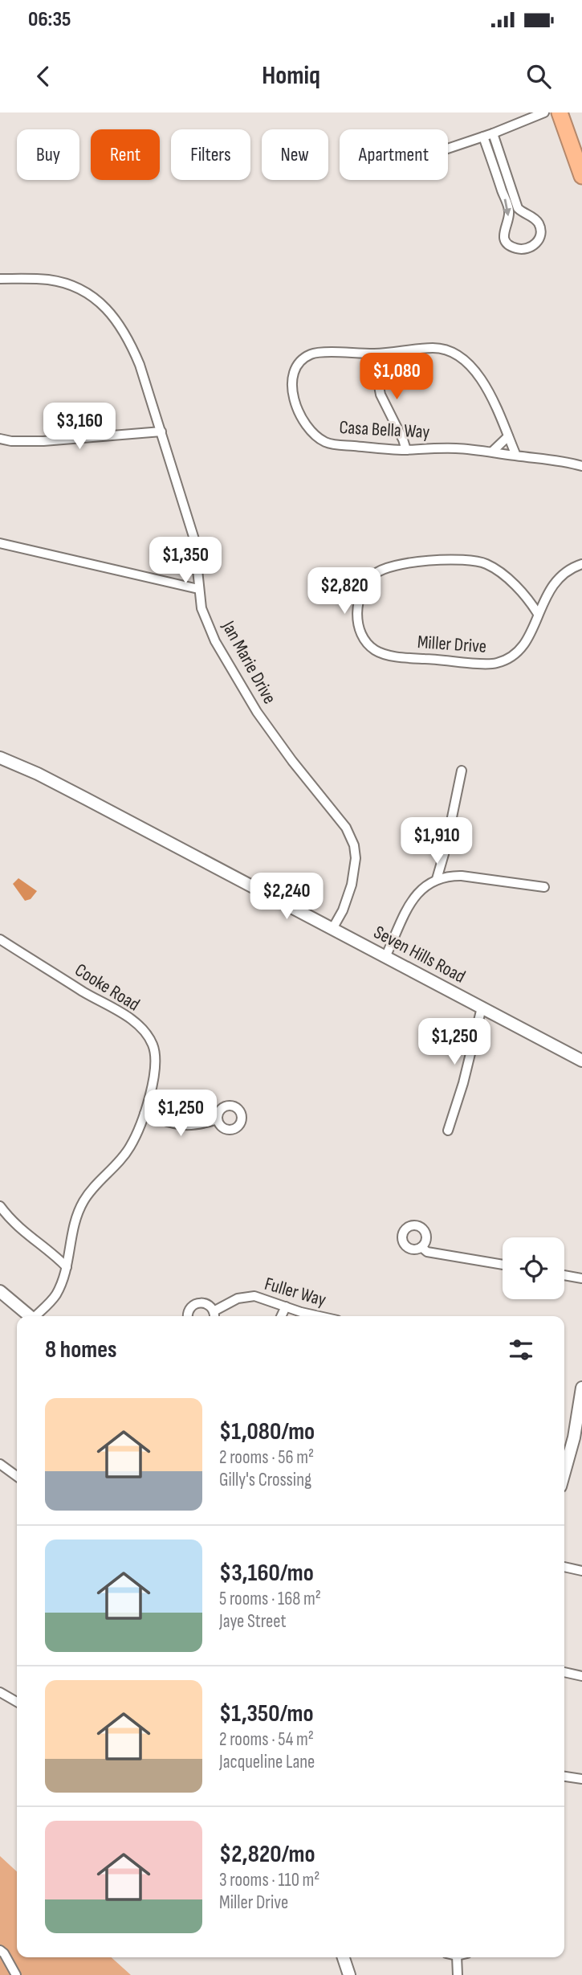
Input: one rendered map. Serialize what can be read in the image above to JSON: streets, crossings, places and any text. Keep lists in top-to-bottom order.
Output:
{
  "streets": {
    "street": [
      "Casa Bella Way",
      "Miller Drive",
      "Jan Marie Drive",
      "Seven Hills Road",
      "Cooke Road",
      "Fuller Way"
    ]
  },
  "crossings": [
    ["Jan Marie Drive", "Seven Hills Road"]
  ],
  "page": {
    "status": "06:35",
    "header": "Homiq",
    "chip": [
      "Buy",
      "Rent",
      "Filters",
      "New",
      "Apartment"
    ],
    "price": [
      "$1,080",
      "$3,160",
      "$1,350",
      "$2,820",
      "$1,910",
      "$2,240",
      "$1,250",
      "$1,250"
    ],
    "heading": "8 homes",
    "list": [
      {
        "name": "$1,080/mo",
        "note": "2 rooms · 56 m² · Gilly's Crossing"
      },
      {
        "name": "$3,160/mo",
        "note": "5 rooms · 168 m² · Jaye Street"
      },
      {
        "name": "$1,350/mo",
        "note": "2 rooms · 54 m² · Jacqueline Lane"
      },
      {
        "name": "$2,820/mo",
        "note": "3 rooms · 110 m² · Miller Drive"
      }
    ]
  }
}
